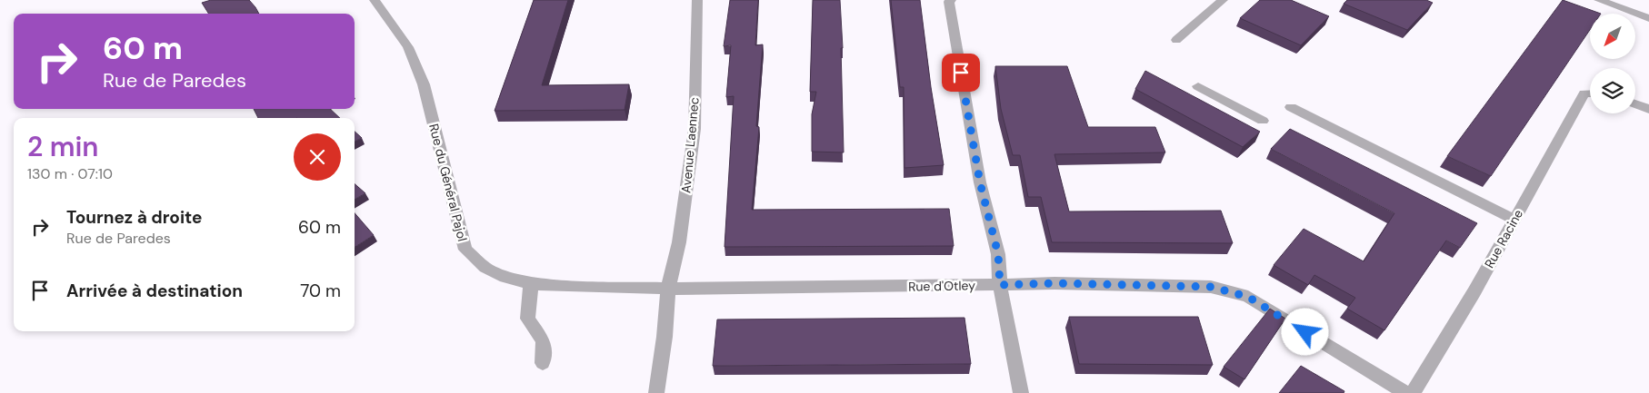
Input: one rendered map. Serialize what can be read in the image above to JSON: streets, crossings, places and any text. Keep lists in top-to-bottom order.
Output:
{
  "streets": {
    "street": [
      "Avenue Laennec",
      "Rue du Général Pajol",
      "Rue Racine",
      "Rue d'Otley"
    ]
  },
  "crossings": [
    ["Avenue Laennec", "Rue du Général Pajol"],
    ["Avenue Laennec", "Rue d'Otley"],
    ["Rue du Général Pajol", "Rue d'Otley"]
  ],
  "north": "bottom left",
  "page": {
    "turn": ["60 m", "Rue de Paredes"],
    "heading": ["2 min", "130 m · 07:10"],
    "list": [
      {
        "name": "Tournez à droite",
        "note": "Rue de Paredes",
        "value": "60 m"
      },
      {
        "name": "Arrivée à destination",
        "value": "70 m"
      }
    ]
  }
}
